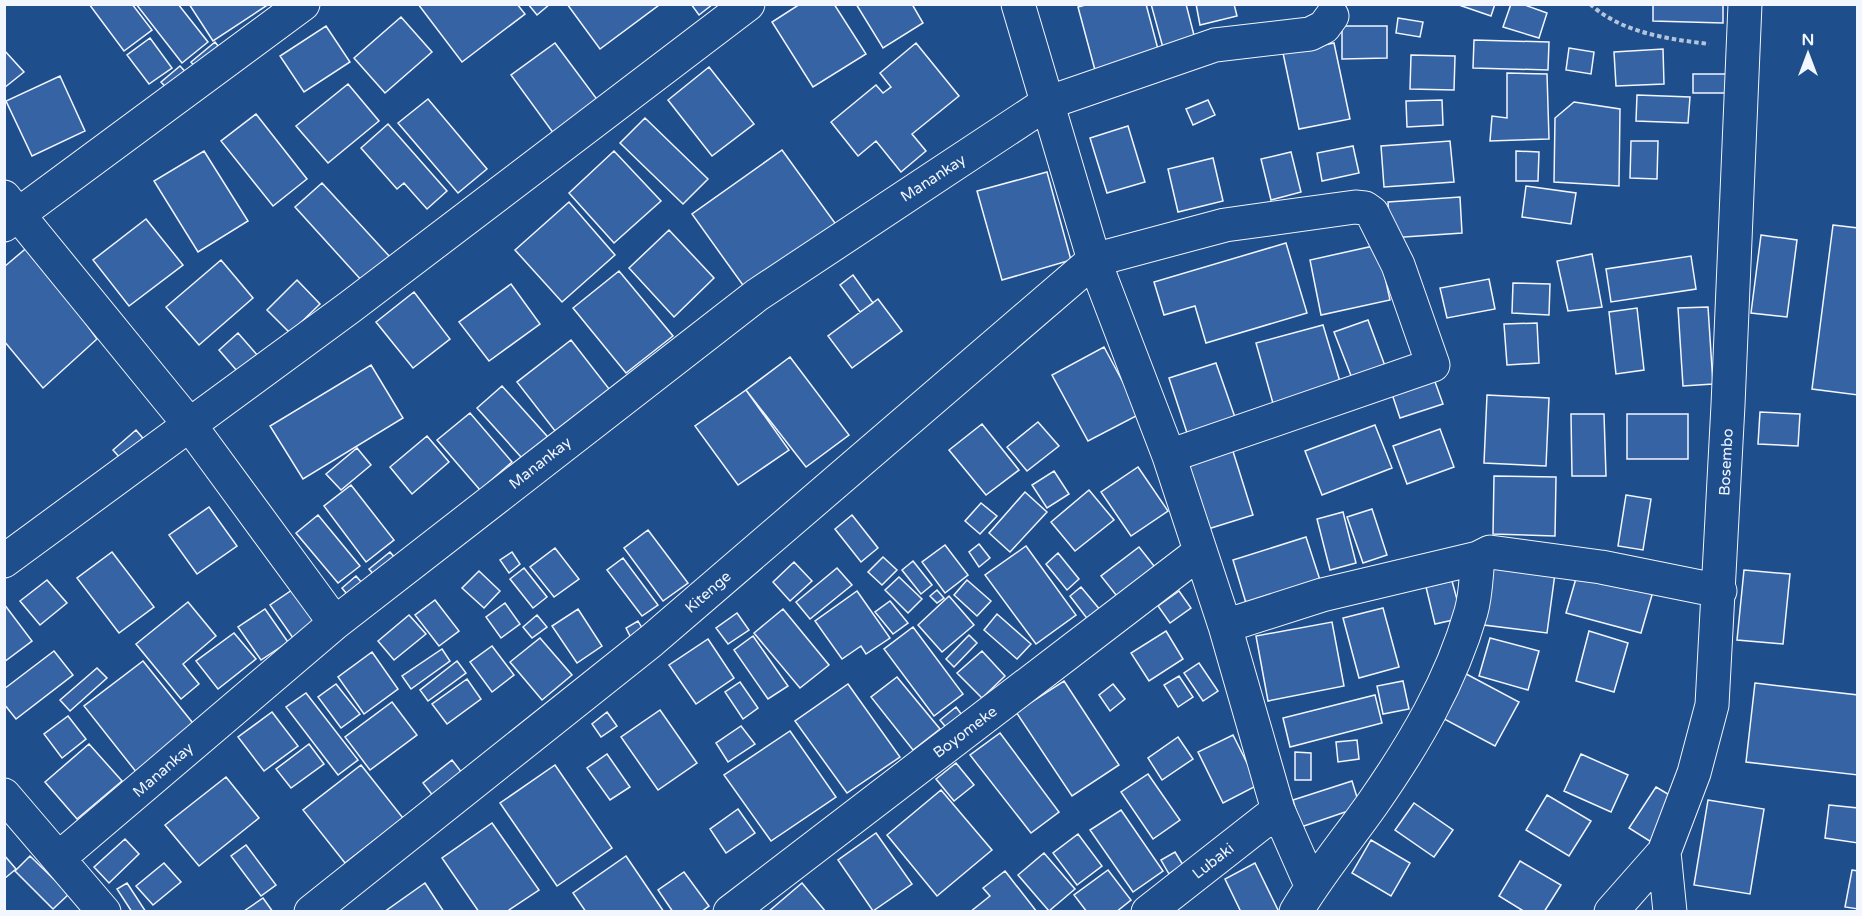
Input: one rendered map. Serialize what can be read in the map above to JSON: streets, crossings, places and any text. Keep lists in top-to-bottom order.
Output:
{
  "streets": {
    "street": [
      "Manankay",
      "Bosembo",
      "Kitenge",
      "Boyomeke",
      "Lubaki"
    ]
  },
  "north": "top"
}
